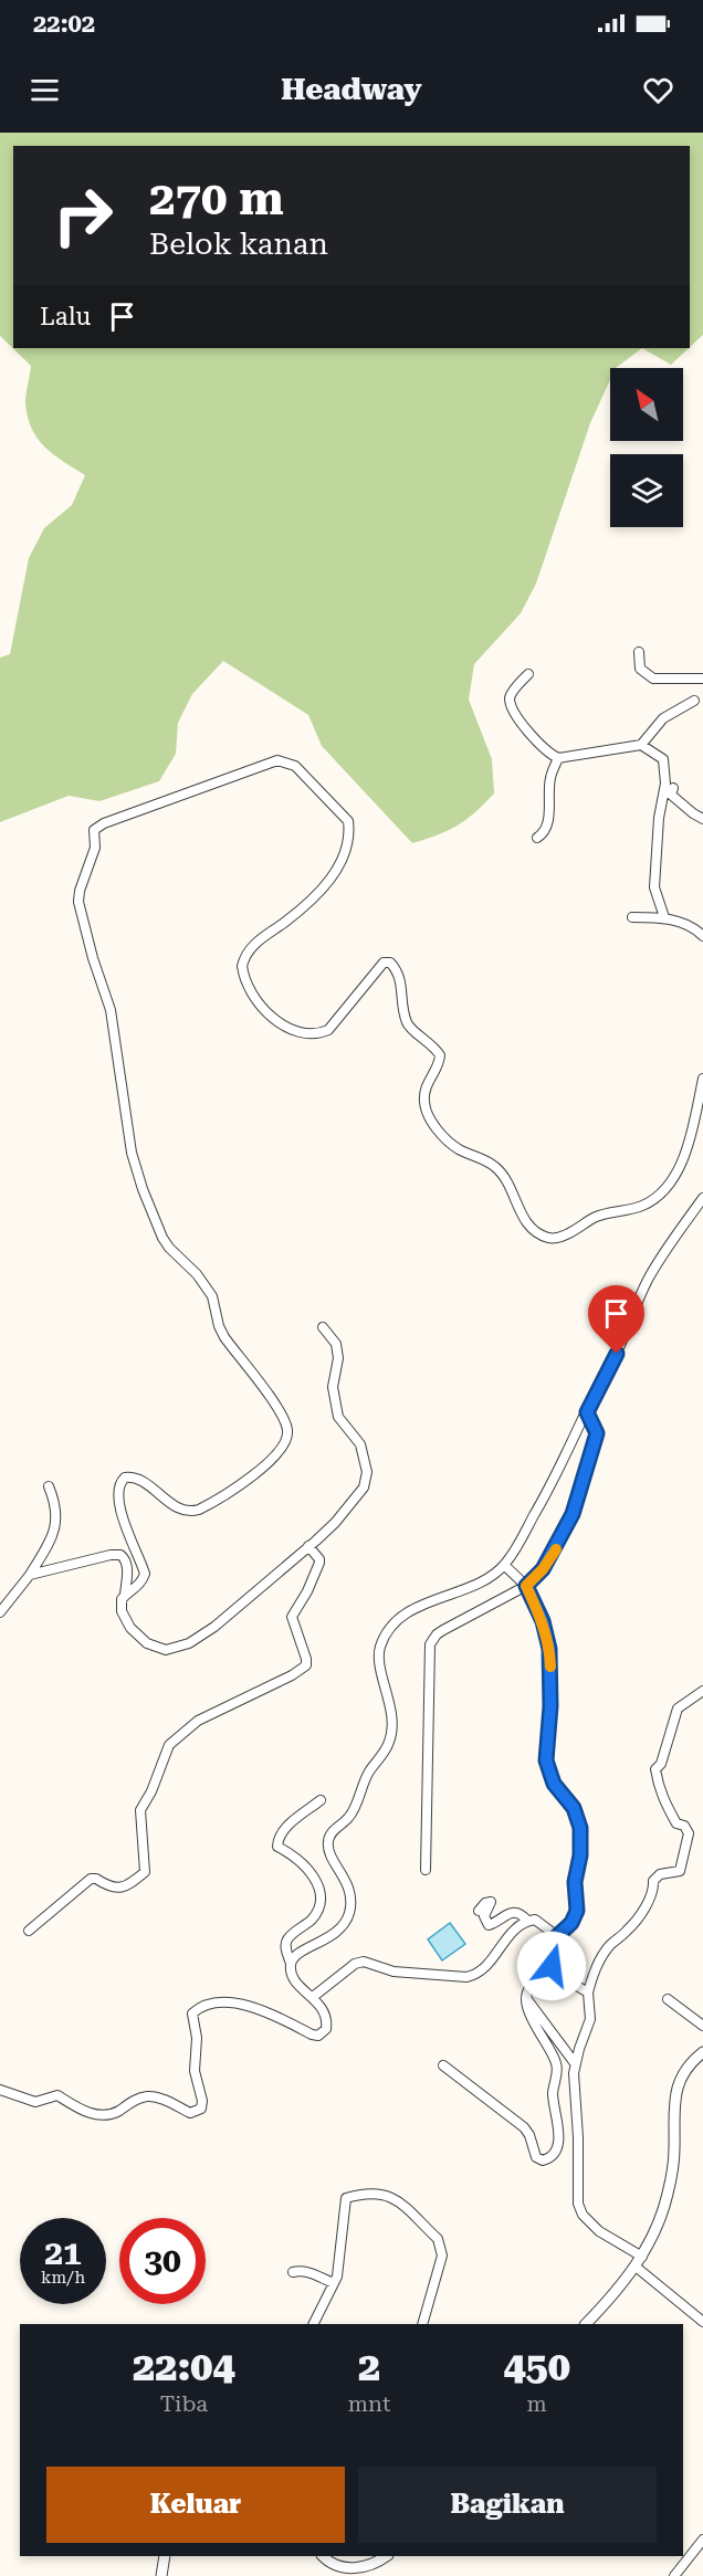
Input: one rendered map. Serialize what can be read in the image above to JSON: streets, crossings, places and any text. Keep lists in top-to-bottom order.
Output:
{
  "north": "top left",
  "page": {
    "status": "22:02",
    "header": "Headway",
    "turn": ["270 m", "Belok kanan"],
    "then": "Lalu",
    "speed": "21 km/h",
    "limit": "30",
    "eta": [
      "22:04",
      "Tiba",
      "2",
      "mnt",
      "450",
      "m"
    ],
    "buttons": ["Keluar", "Bagikan"]
  }
}
